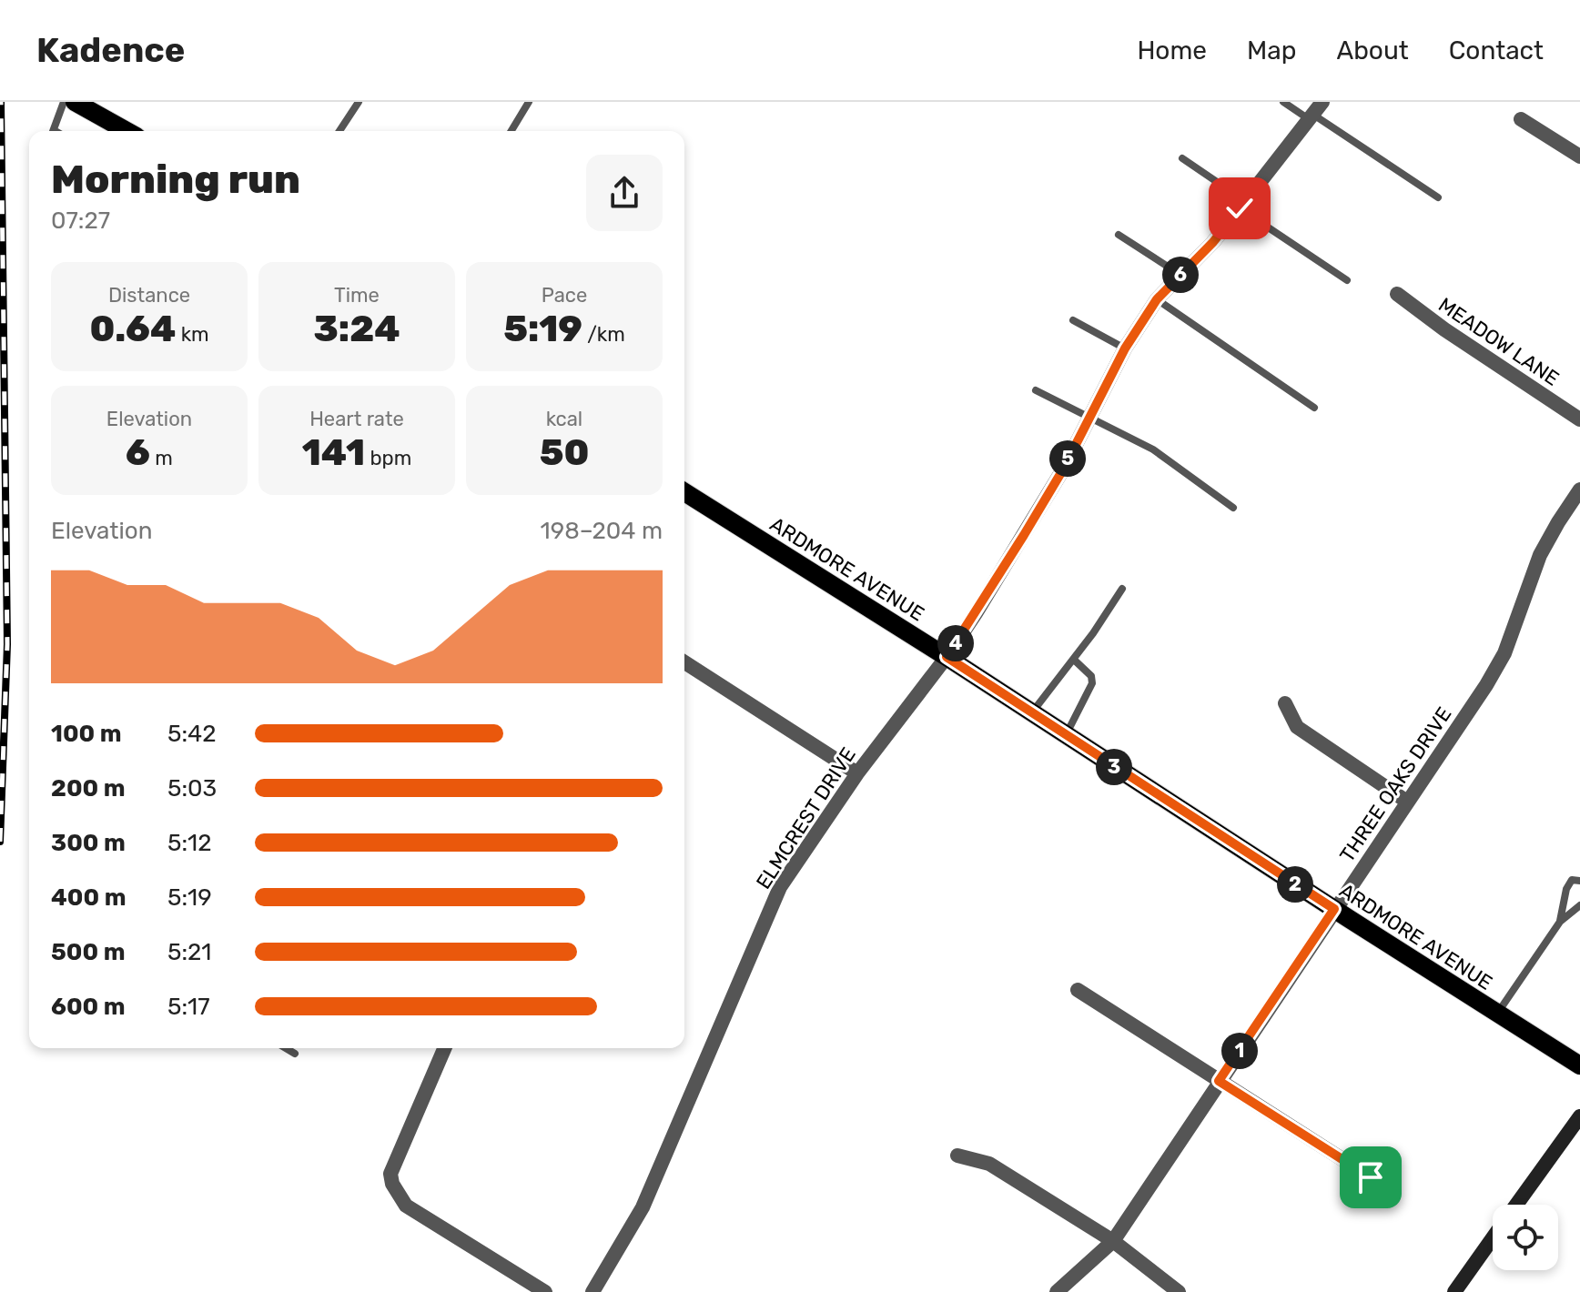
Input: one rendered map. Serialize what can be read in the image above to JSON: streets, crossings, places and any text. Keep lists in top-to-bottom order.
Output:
{
  "streets": {
    "main road": ["ARDMORE AVENUE"],
    "street": ["MEADOW LANE", "THREE OAKS DRIVE", "ELMCREST DRIVE"]
  },
  "crossings": [
    ["ARDMORE AVENUE", "THREE OAKS DRIVE"],
    ["ARDMORE AVENUE", "ELMCREST DRIVE"]
  ],
  "page": {
    "header": "Kadence",
    "nav": [
      "Home",
      "Map",
      "About",
      "Contact"
    ],
    "heading": ["Morning run", "07:27"],
    "stats": [
      ["Distance", "0.64 km"],
      ["Time", "3:24"],
      ["Pace", "5:19 /km"],
      ["Elevation", "6 m"],
      ["Heart rate", "141 bpm"],
      ["kcal", "50"]
    ],
    "pins": [
      "6",
      "5",
      "4",
      "3",
      "2",
      "1"
    ],
    "chart": ["Elevation", "198–204 m"],
    "list": [
      {
        "name": "100 m",
        "note": "5:42"
      },
      {
        "name": "200 m",
        "note": "5:03"
      },
      {
        "name": "300 m",
        "note": "5:12"
      },
      {
        "name": "400 m",
        "note": "5:19"
      },
      {
        "name": "500 m",
        "note": "5:21"
      },
      {
        "name": "600 m",
        "note": "5:17"
      }
    ]
  }
}
